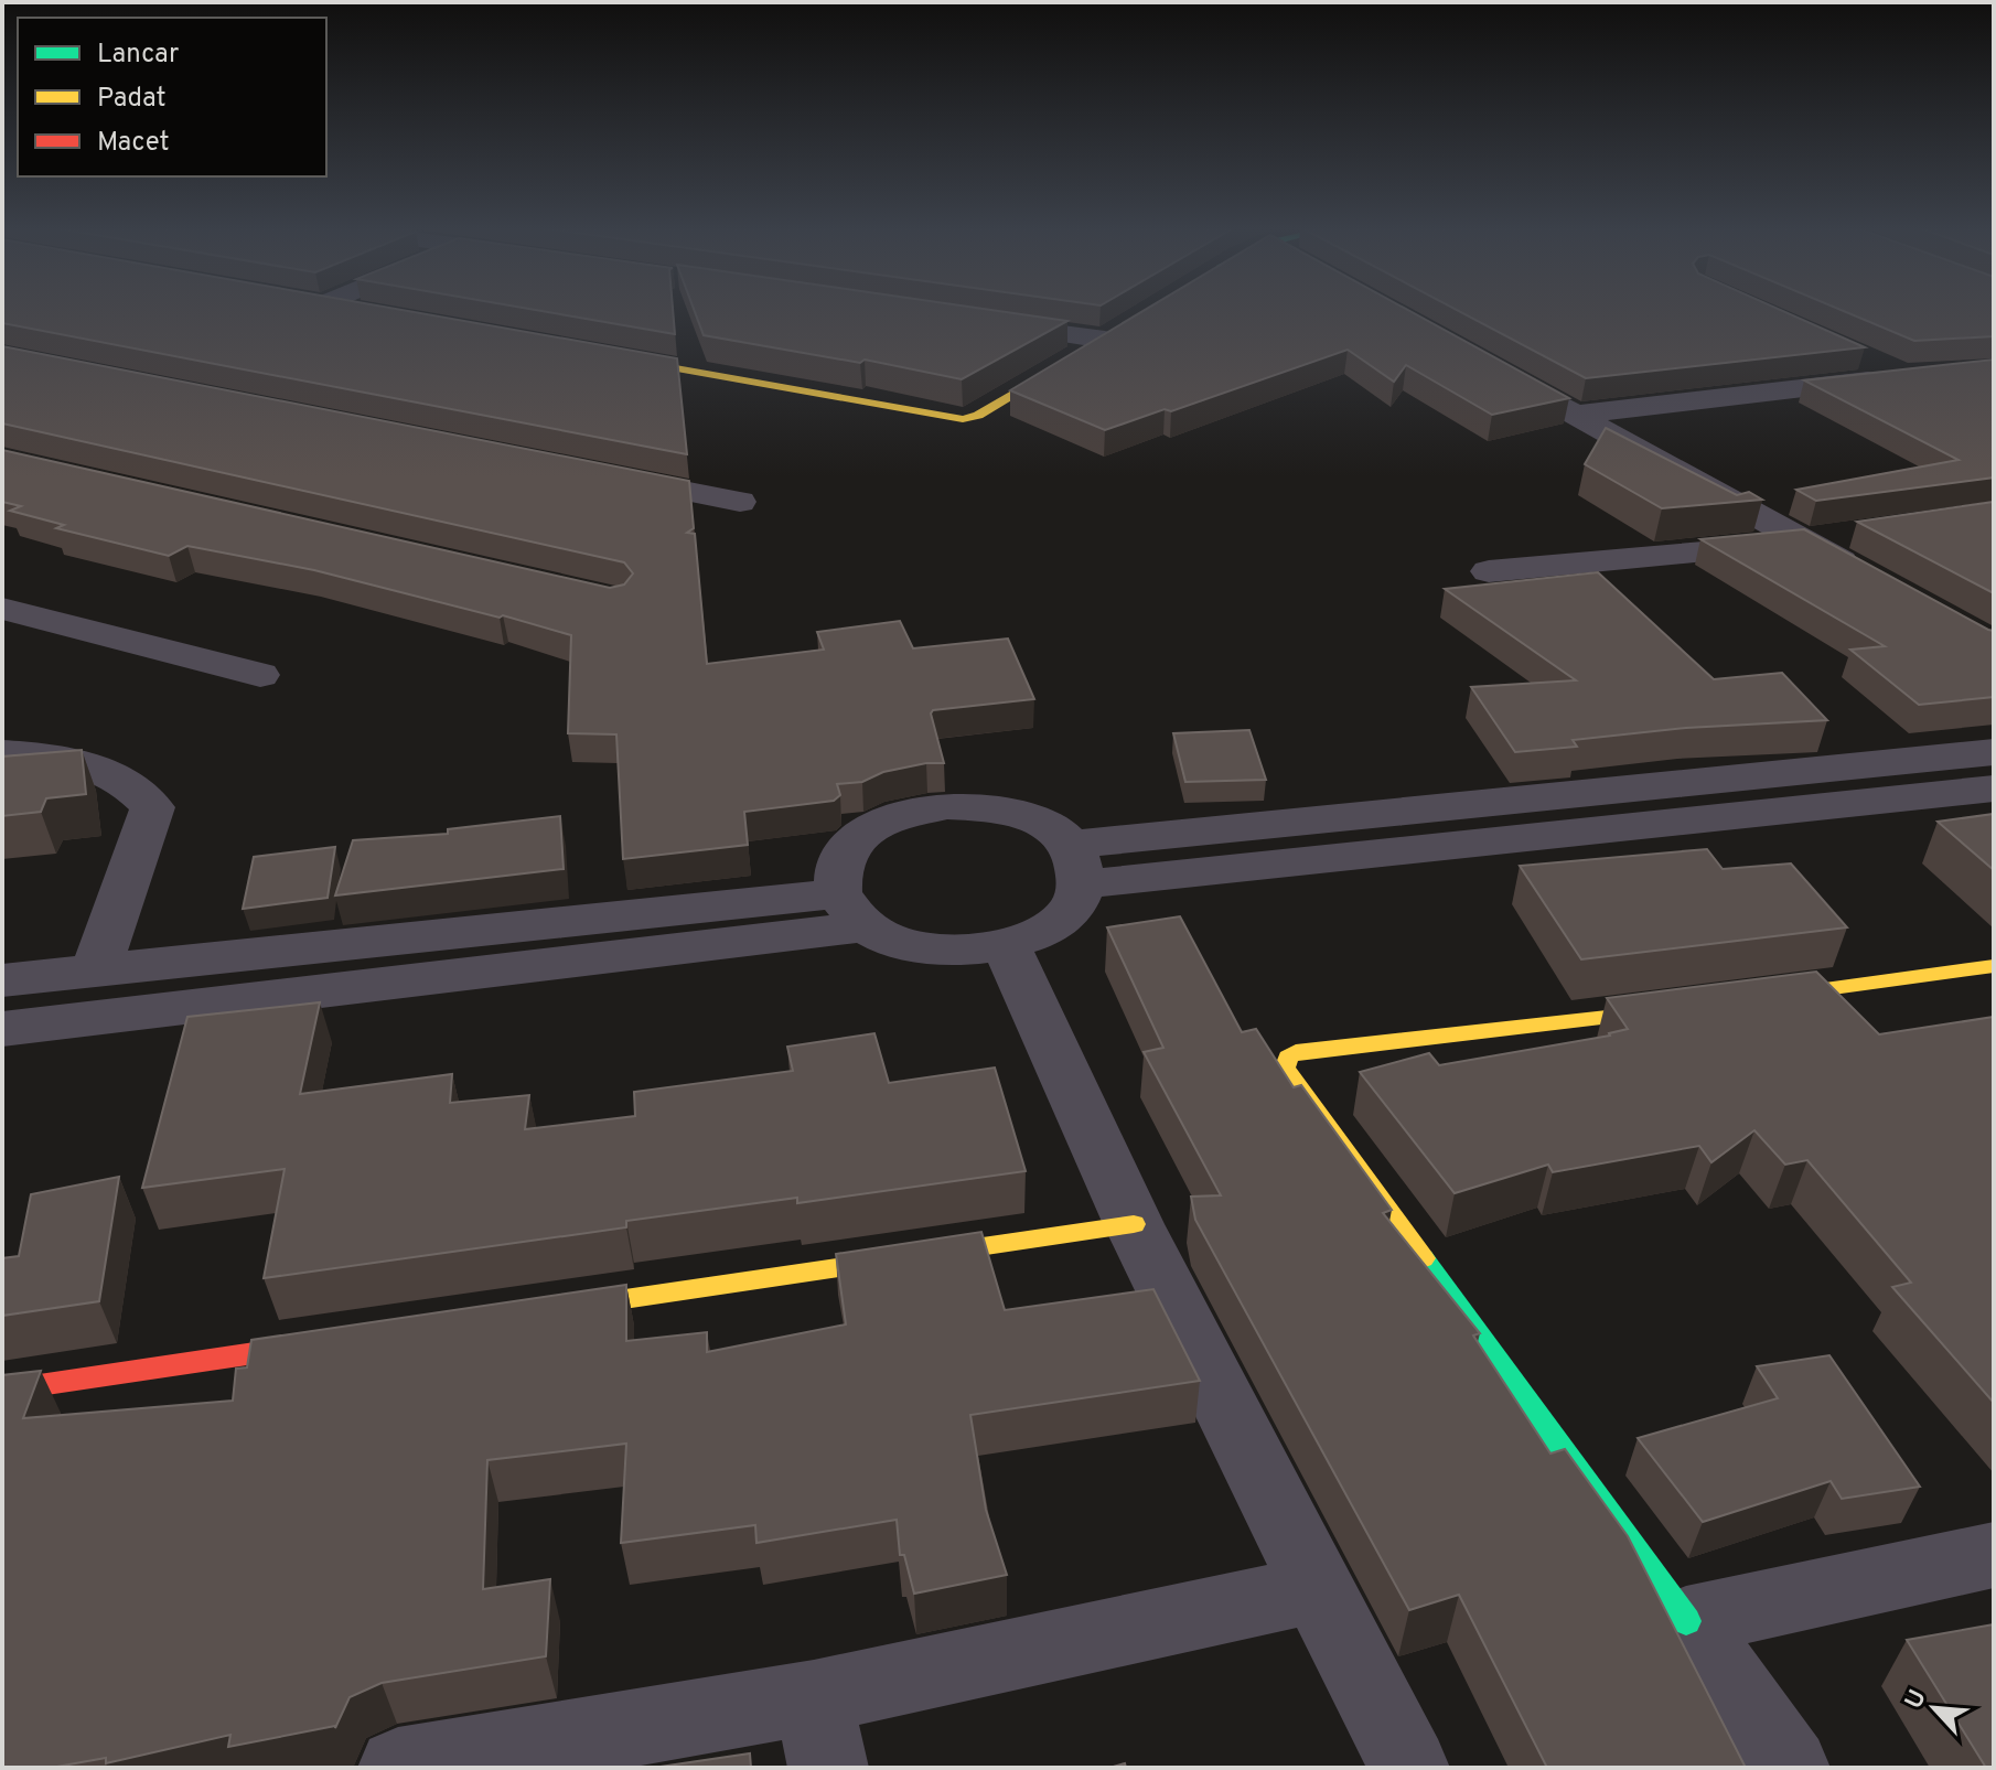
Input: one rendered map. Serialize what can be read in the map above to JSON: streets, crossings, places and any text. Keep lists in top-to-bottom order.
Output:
{
  "legend": ["Lancar", "Padat", "Macet"],
  "north": "top left"
}
